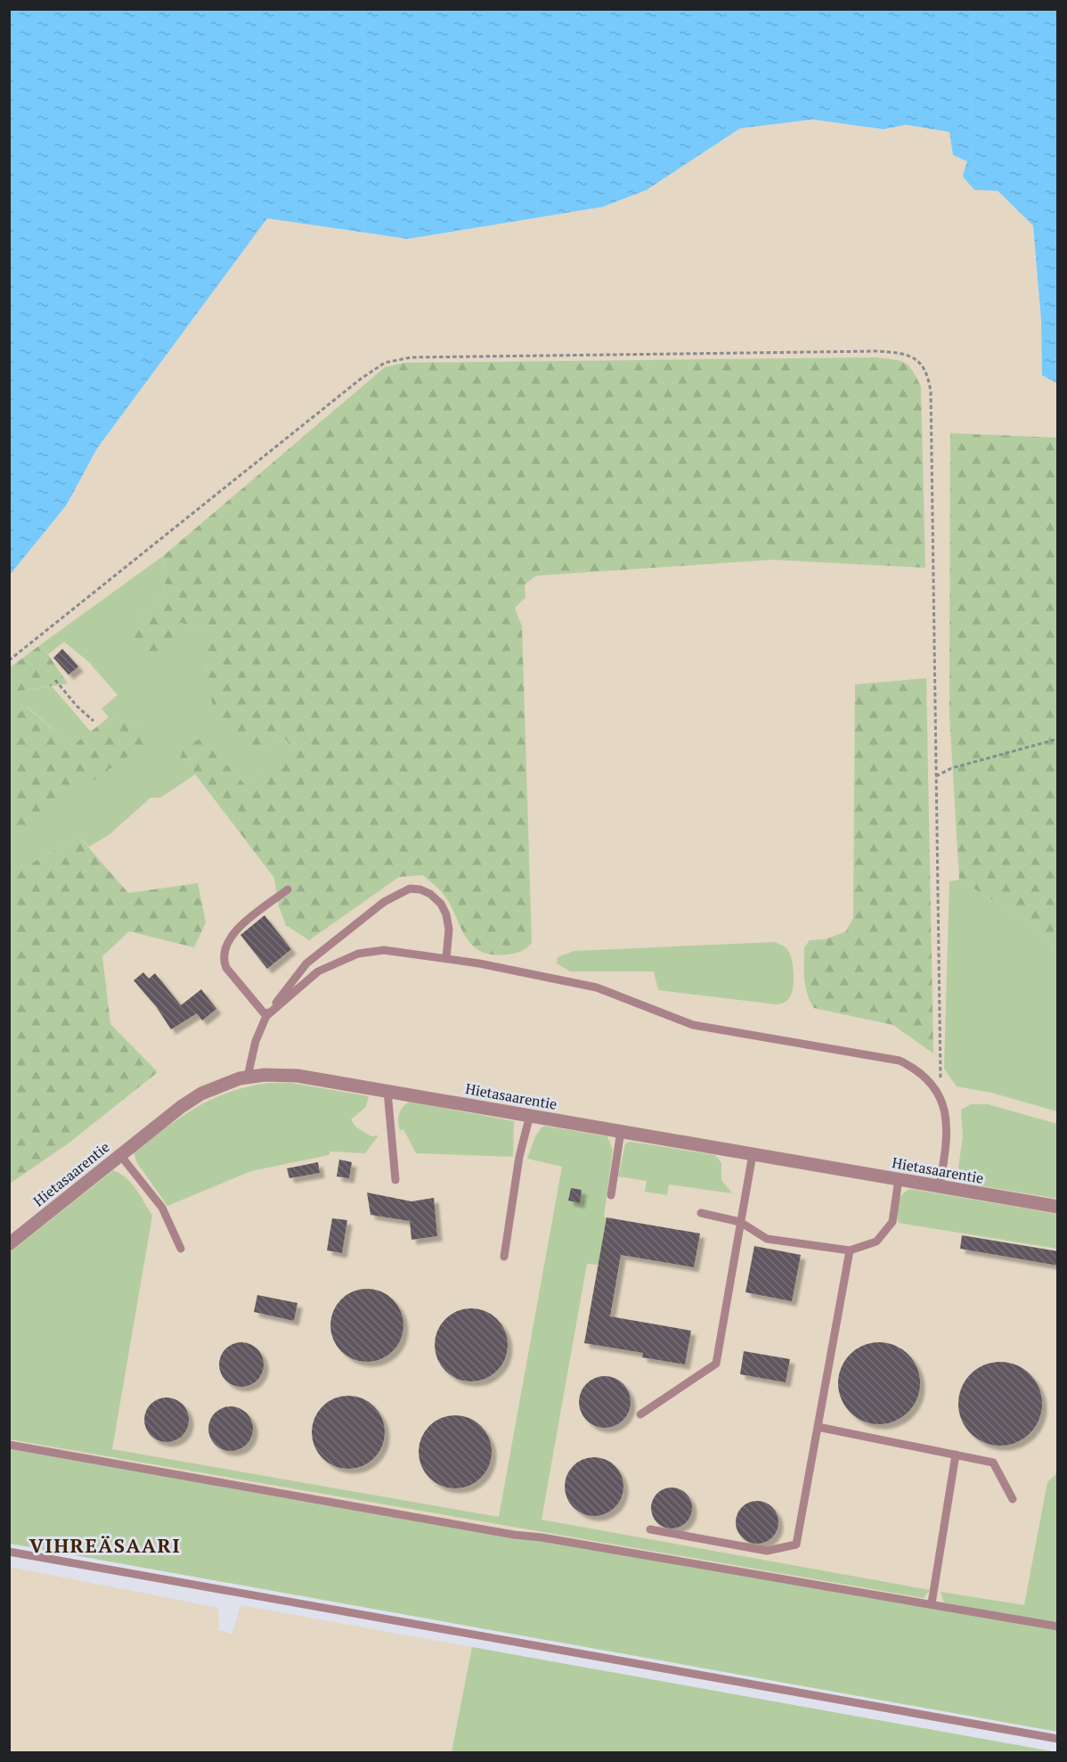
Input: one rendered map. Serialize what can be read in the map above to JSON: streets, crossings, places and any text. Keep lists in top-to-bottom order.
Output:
{
  "streets": {
    "street": ["Hietasaarentie"]
  },
  "districts": ["VIHREÄSAARI"]
}
